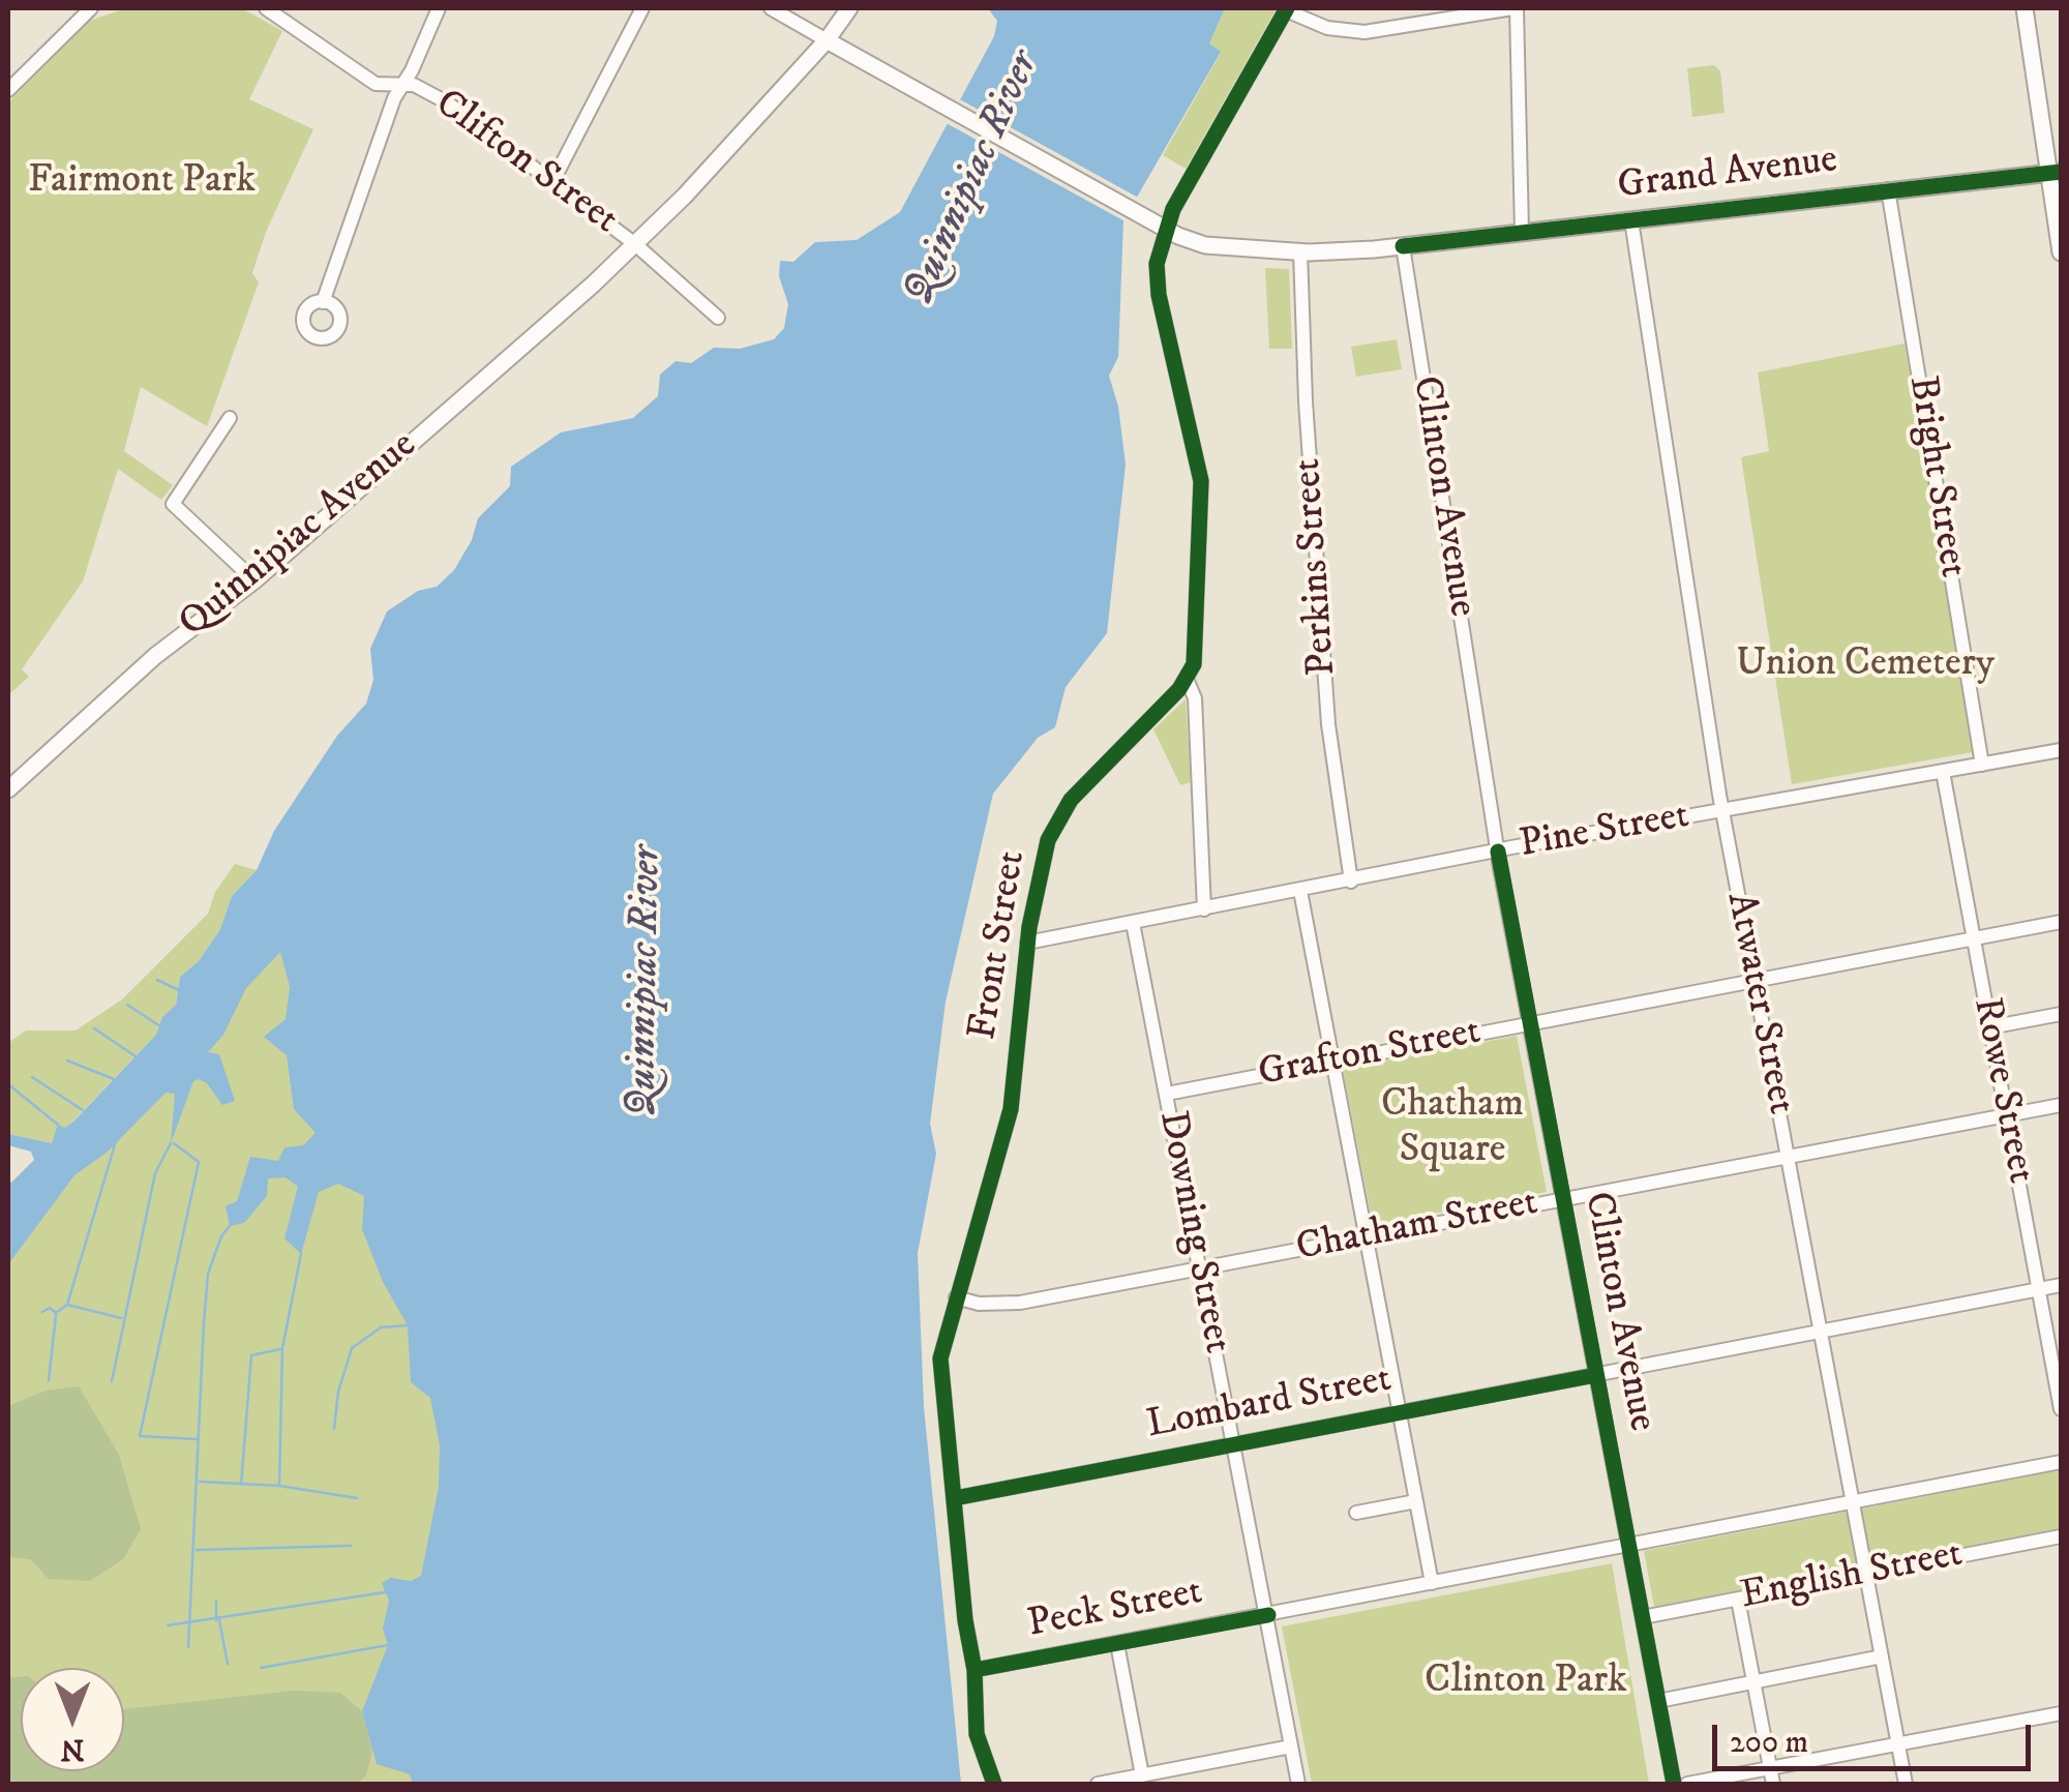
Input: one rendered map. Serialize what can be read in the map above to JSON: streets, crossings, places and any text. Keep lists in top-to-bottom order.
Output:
{
  "streets": {
    "main road": ["Grand Avenue", "Quinnipiac Avenue"],
    "street": [
      "Clifton Street",
      "Bright Street",
      "Clinton Avenue",
      "Perkins Street",
      "Pine Street",
      "Front Street",
      "Atwater Street",
      "Grafton Street",
      "Rowe Street",
      "Chatham Street",
      "Downing Street",
      "Lombard Street",
      "English Street",
      "Peck Street"
    ]
  },
  "crossings": [
    ["Clifton Street", "Quinnipiac Avenue"],
    ["Grand Avenue", "Bright Street"],
    ["Grand Avenue", "Clinton Avenue"],
    ["Grand Avenue", "Quinnipiac Avenue"],
    ["Grand Avenue", "Perkins Street"],
    ["Grand Avenue", "Atwater Street"],
    ["Bright Street", "Pine Street"],
    ["Clinton Avenue", "Pine Street"],
    ["Clinton Avenue", "Grafton Street"],
    ["Clinton Avenue", "Chatham Street"],
    ["Clinton Avenue", "Lombard Street"],
    ["Clinton Avenue", "English Street"],
    ["Clinton Avenue", "Peck Street"],
    ["Perkins Street", "Pine Street"],
    ["Pine Street", "Front Street"],
    ["Pine Street", "Atwater Street"],
    ["Pine Street", "Rowe Street"],
    ["Pine Street", "Downing Street"],
    ["Front Street", "Chatham Street"],
    ["Front Street", "Lombard Street"],
    ["Front Street", "Peck Street"],
    ["Atwater Street", "Grafton Street"],
    ["Atwater Street", "Chatham Street"],
    ["Atwater Street", "Lombard Street"],
    ["Atwater Street", "English Street"],
    ["Atwater Street", "Peck Street"],
    ["Grafton Street", "Rowe Street"],
    ["Grafton Street", "Downing Street"],
    ["Rowe Street", "Chatham Street"],
    ["Rowe Street", "Lombard Street"],
    ["Chatham Street", "Downing Street"],
    ["Downing Street", "Lombard Street"],
    ["Downing Street", "Peck Street"]
  ],
  "water": ["Quinnipiac River"],
  "parks": [
    "Fairmont Park",
    "Union Cemetery",
    "Chatham Square",
    "Clinton Park"
  ],
  "scale_bar": "200 m",
  "north": "bottom"
}
